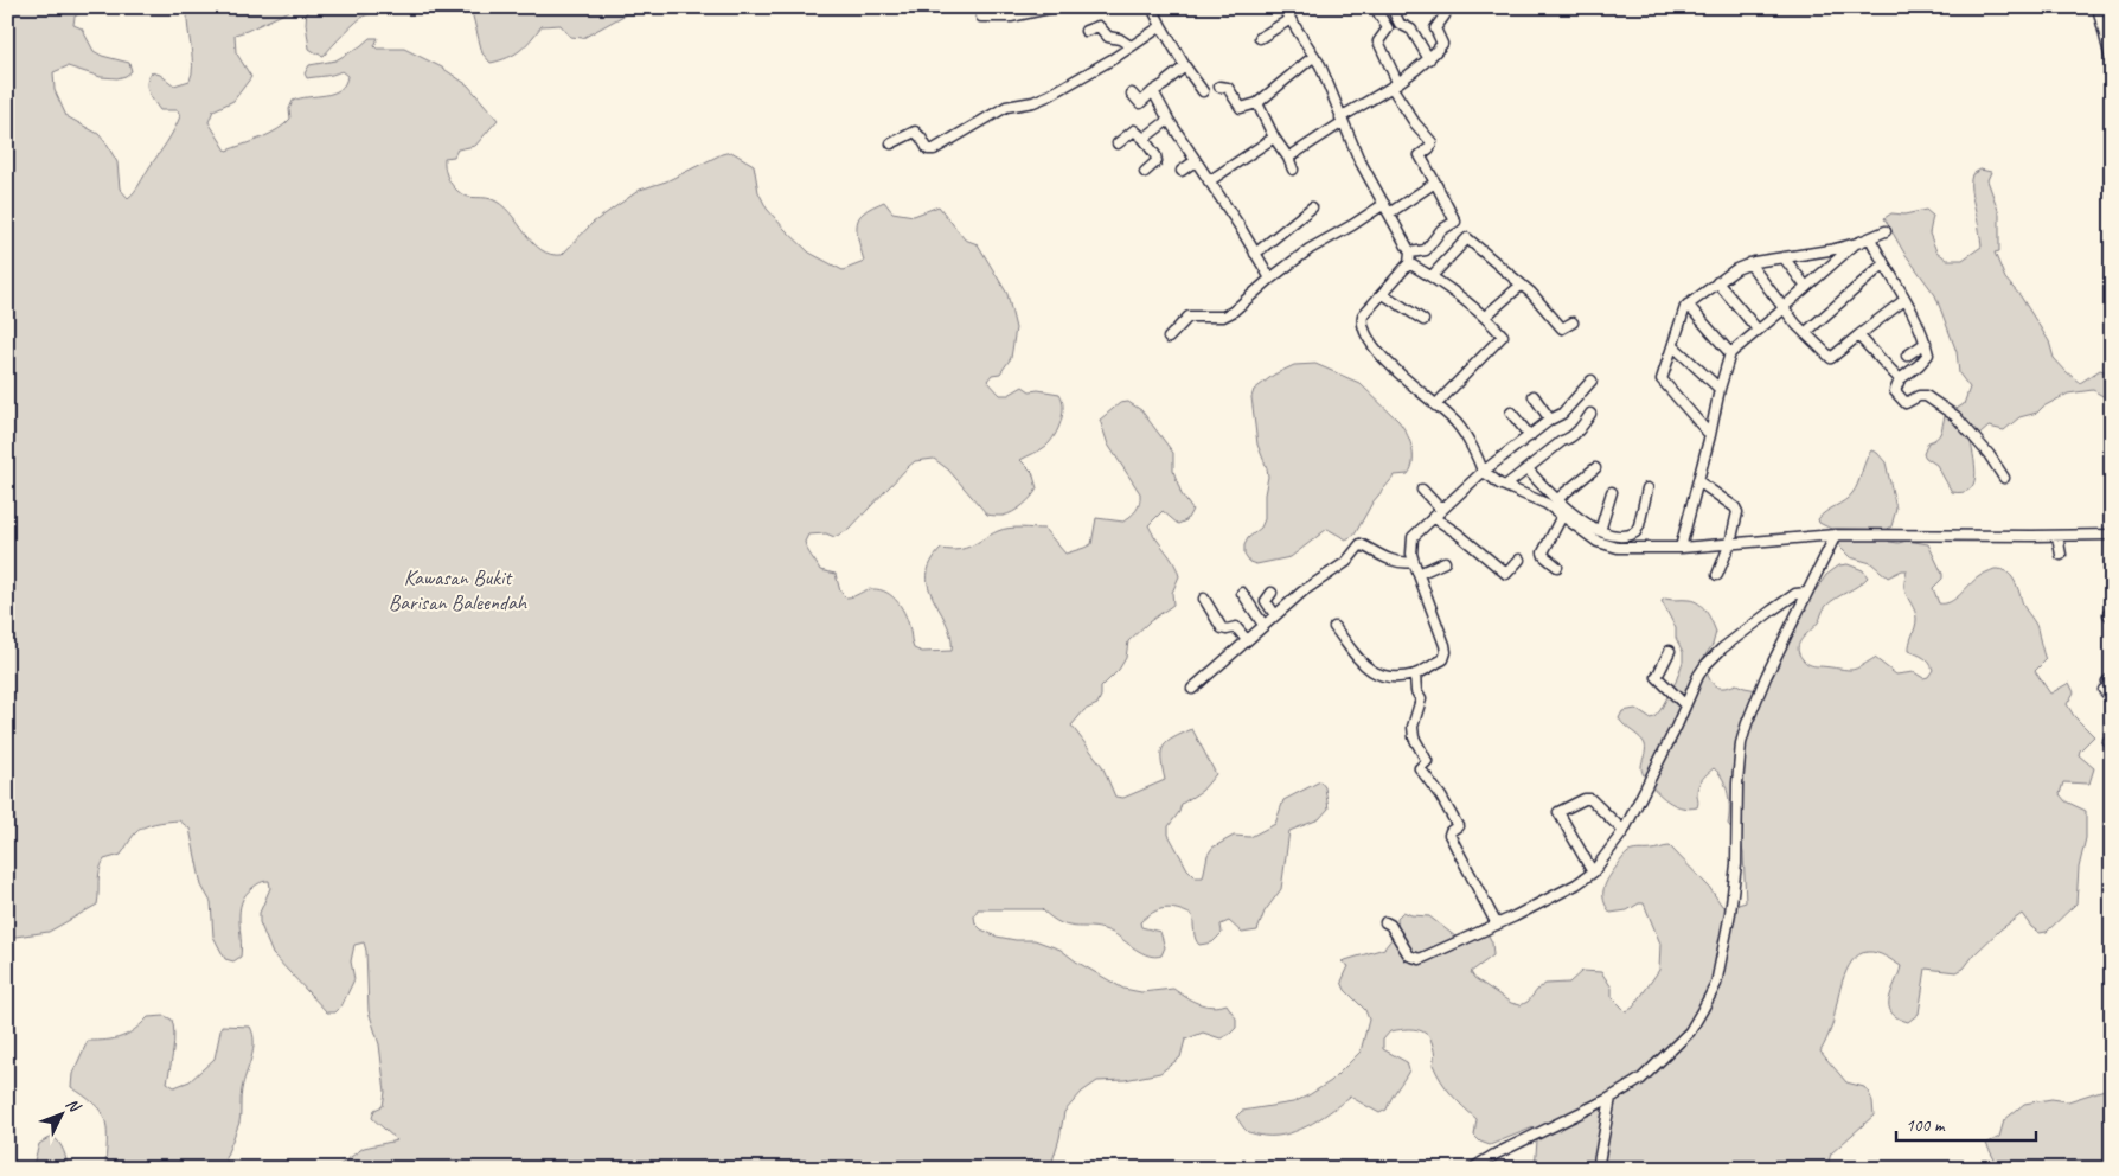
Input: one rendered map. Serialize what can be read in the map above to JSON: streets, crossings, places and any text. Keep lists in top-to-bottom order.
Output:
{
  "parks": ["Kawasan Bukit Barisan Baleendah"],
  "scale_bar": "100 m",
  "north": "top right"
}
